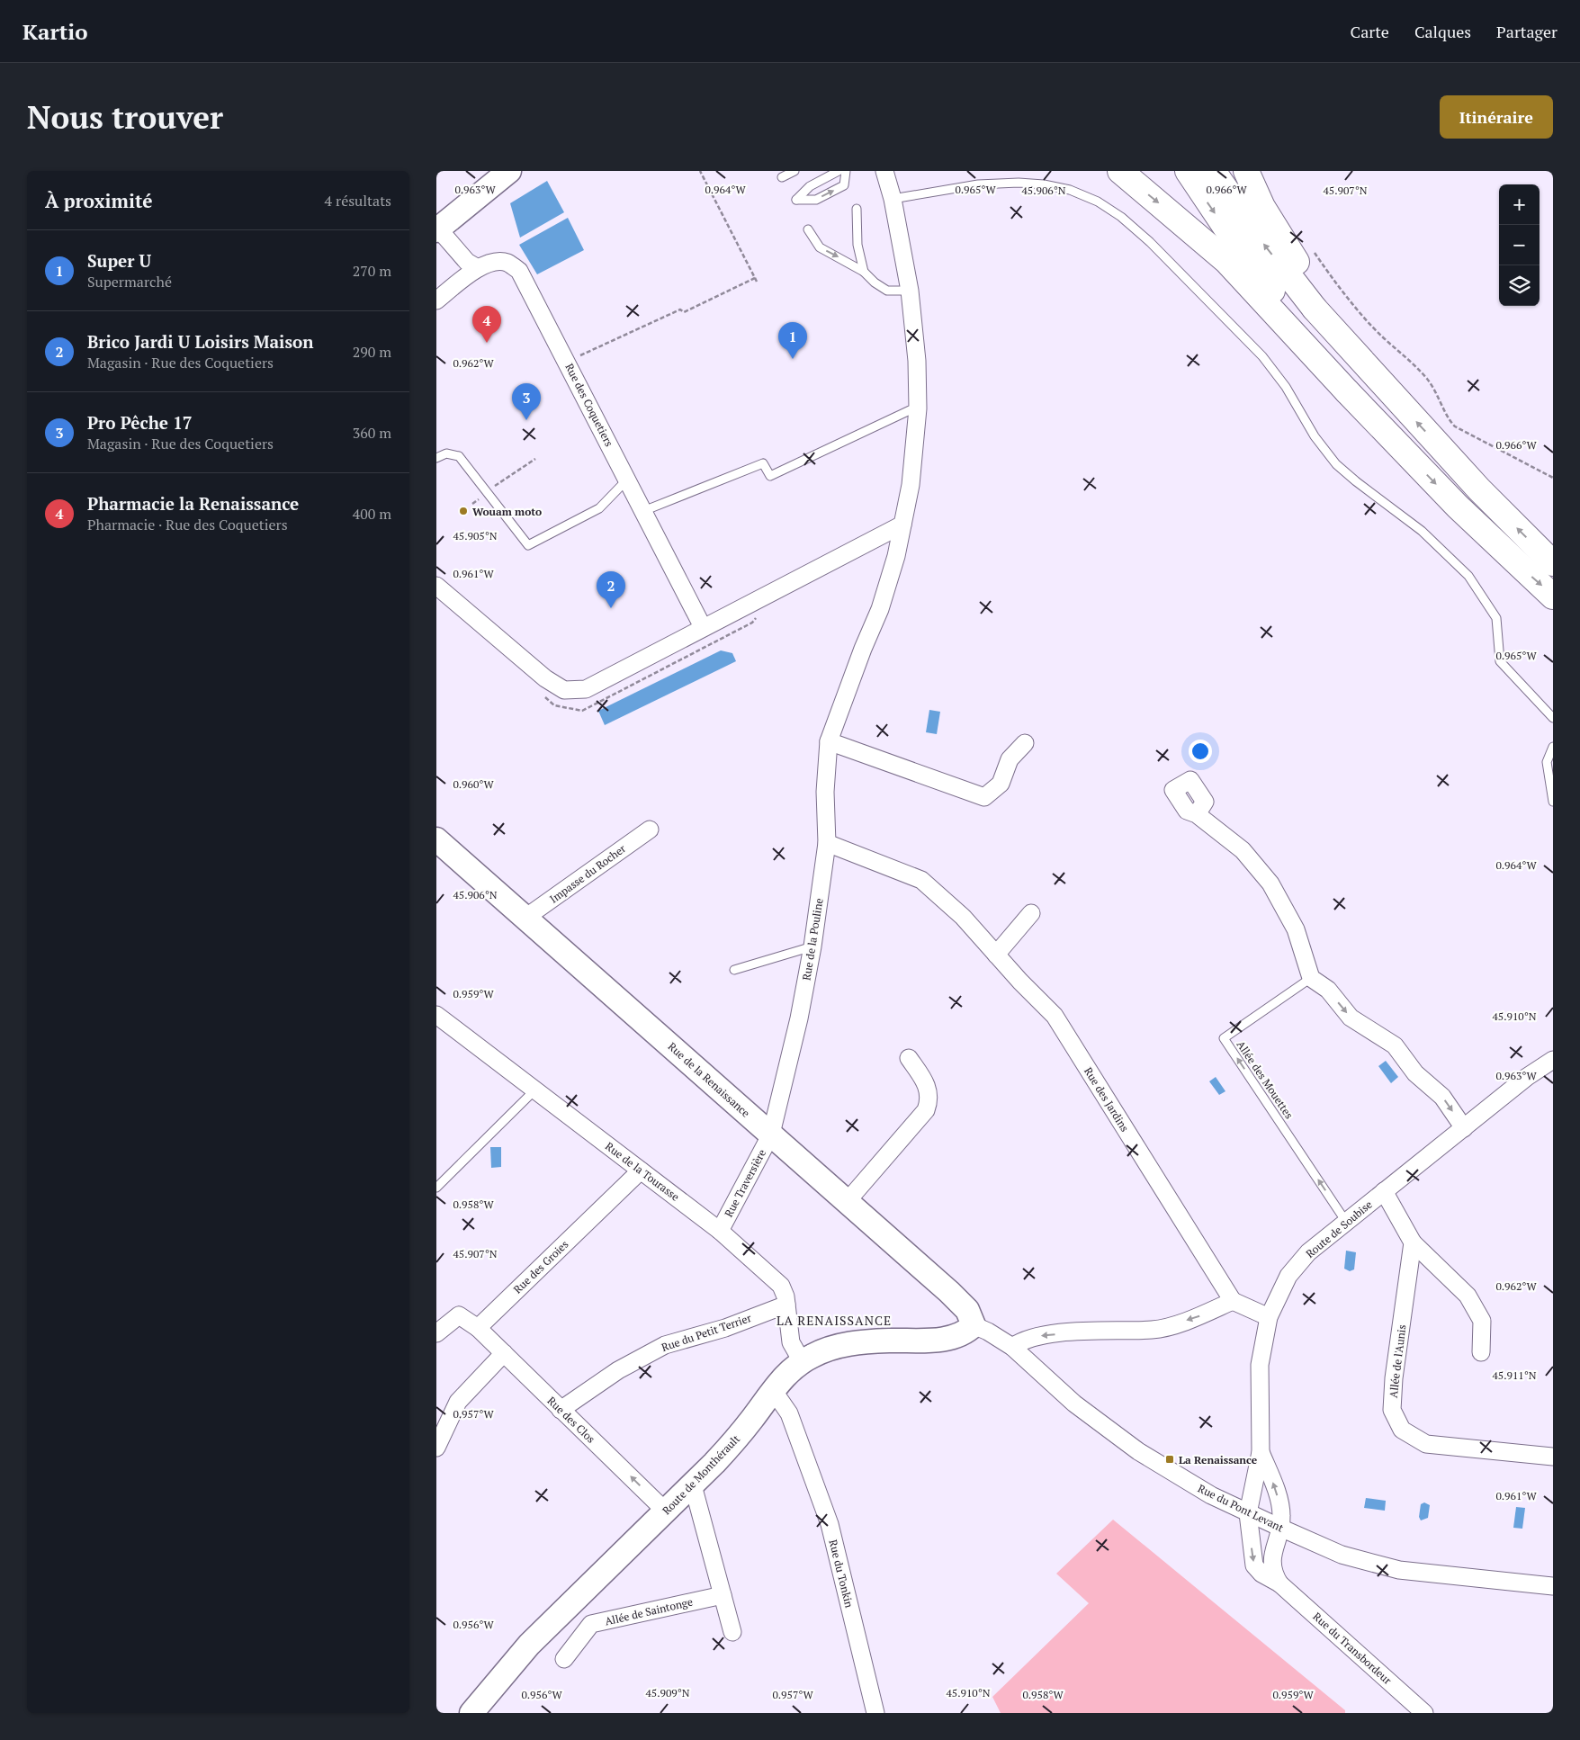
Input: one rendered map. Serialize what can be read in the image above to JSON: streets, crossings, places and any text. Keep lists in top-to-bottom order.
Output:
{
  "streets": {
    "main road": ["Rue de la Renaissance", "Route de Monthérault"],
    "street": [
      "Rue des Coquetiers",
      "Impasse du Rocher",
      "Rue de la Pouline",
      "Rue des Jardins",
      "Rue de la Tourasse",
      "Rue Traversière",
      "Route de Soubise",
      "Rue des Groies",
      "Rue du Petit Terrier",
      "Allée de l'Aunis",
      "Rue des Clos",
      "Rue du Pont Levant",
      "Rue du Tonkin",
      "Allée de Saintonge",
      "Rue du Transbordeur"
    ],
    "lane": ["Allée des Mouettes"]
  },
  "crossings": [
    ["Impasse du Rocher", "Rue de la Renaissance"],
    ["Rue de la Pouline", "Rue de la Renaissance"],
    ["Rue de la Pouline", "Rue des Jardins"],
    ["Rue de la Pouline", "Rue Traversière"],
    ["Rue de la Renaissance", "Rue Traversière"],
    ["Rue de la Renaissance", "Route de Monthérault"],
    ["Rue de la Renaissance", "Rue du Pont Levant"],
    ["Allée des Mouettes", "Route de Soubise"],
    ["Rue de la Tourasse", "Rue Traversière"],
    ["Rue de la Tourasse", "Rue des Groies"],
    ["Rue de la Tourasse", "Rue du Petit Terrier"],
    ["Rue de la Tourasse", "Route de Monthérault"],
    ["Route de Soubise", "Rue du Transbordeur"],
    ["Rue des Groies", "Rue des Clos"],
    ["Rue du Petit Terrier", "Rue des Clos"],
    ["Rue des Clos", "Route de Monthérault"],
    ["Route de Monthérault", "Rue du Pont Levant"],
    ["Route de Monthérault", "Rue du Tonkin"],
    ["Rue du Pont Levant", "Rue du Transbordeur"]
  ],
  "one_way": ["Rue des Clos"],
  "districts": ["LA RENAISSANCE"],
  "places": {
    "other": ["Wouam moto"],
    "transit": ["La Renaissance"]
  },
  "page": {
    "header": "Kartio",
    "nav": ["Carte", "Calques", "Partager"],
    "buttons": "Itinéraire",
    "title": "Nous trouver",
    "heading": ["À proximité", "4 résultats"],
    "map_buttons": ["+", "−"],
    "list": [
      {
        "mark": "1",
        "name": "Super U",
        "note": "Supermarché",
        "value": "270 m"
      },
      {
        "mark": "2",
        "name": "Brico Jardi U Loisirs Maison",
        "note": "Magasin · Rue des Coquetiers",
        "value": "290 m"
      },
      {
        "mark": "3",
        "name": "Pro Pêche 17",
        "note": "Magasin · Rue des Coquetiers",
        "value": "360 m"
      },
      {
        "mark": "4",
        "name": "Pharmacie la Renaissance",
        "note": "Pharmacie · Rue des Coquetiers",
        "value": "400 m"
      }
    ],
    "pins": [
      "4",
      "1",
      "3",
      "2"
    ]
  },
  "coordinates": [
    "0.963°W",
    "0.964°W",
    "0.965°W",
    "0.966°W",
    "45.906°N",
    "45.907°N",
    "0.962°W",
    "45.905°N",
    "0.961°W",
    "0.960°W",
    "0.959°W",
    "45.910°N",
    "0.958°W",
    "45.911°N",
    "0.957°W",
    "0.956°W",
    "45.909°N"
  ]
}
